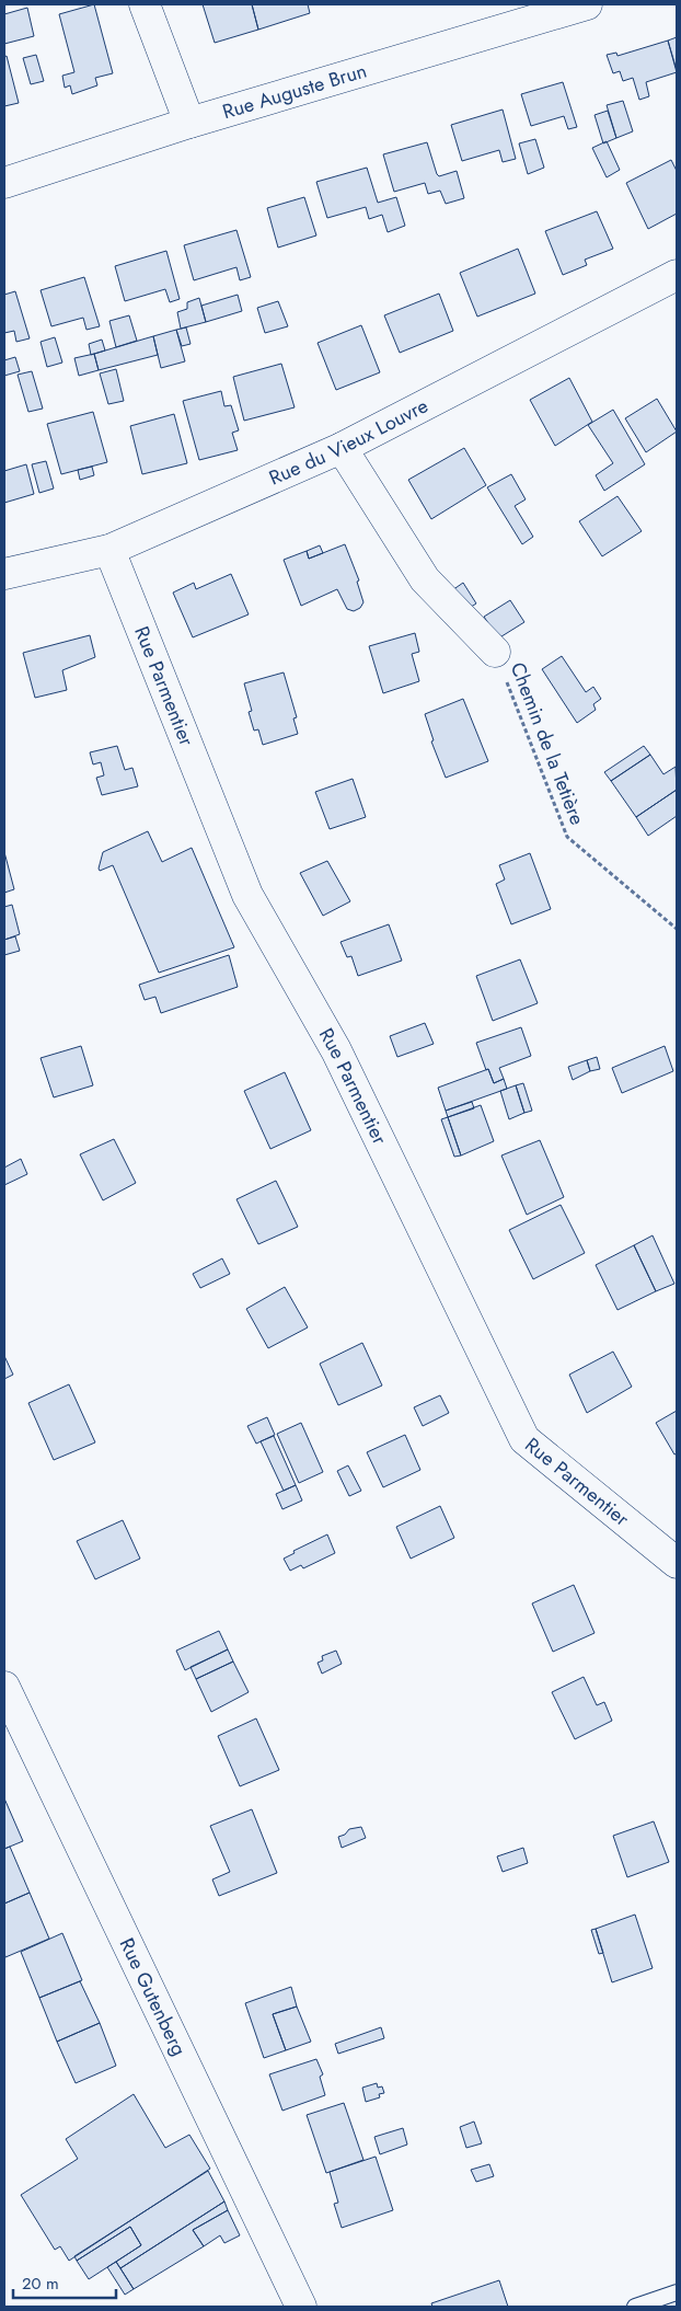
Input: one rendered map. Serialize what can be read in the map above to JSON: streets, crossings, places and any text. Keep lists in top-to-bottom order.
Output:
{
  "streets": {
    "street": [
      "Rue Auguste Brun",
      "Rue du Vieux Louvre",
      "Rue Parmentier",
      "Rue Gutenberg"
    ],
    "path": ["Chemin de la Tetière"]
  },
  "crossings": [
    ["Rue du Vieux Louvre", "Rue Parmentier"]
  ],
  "scale_bar": "20 m"
}
